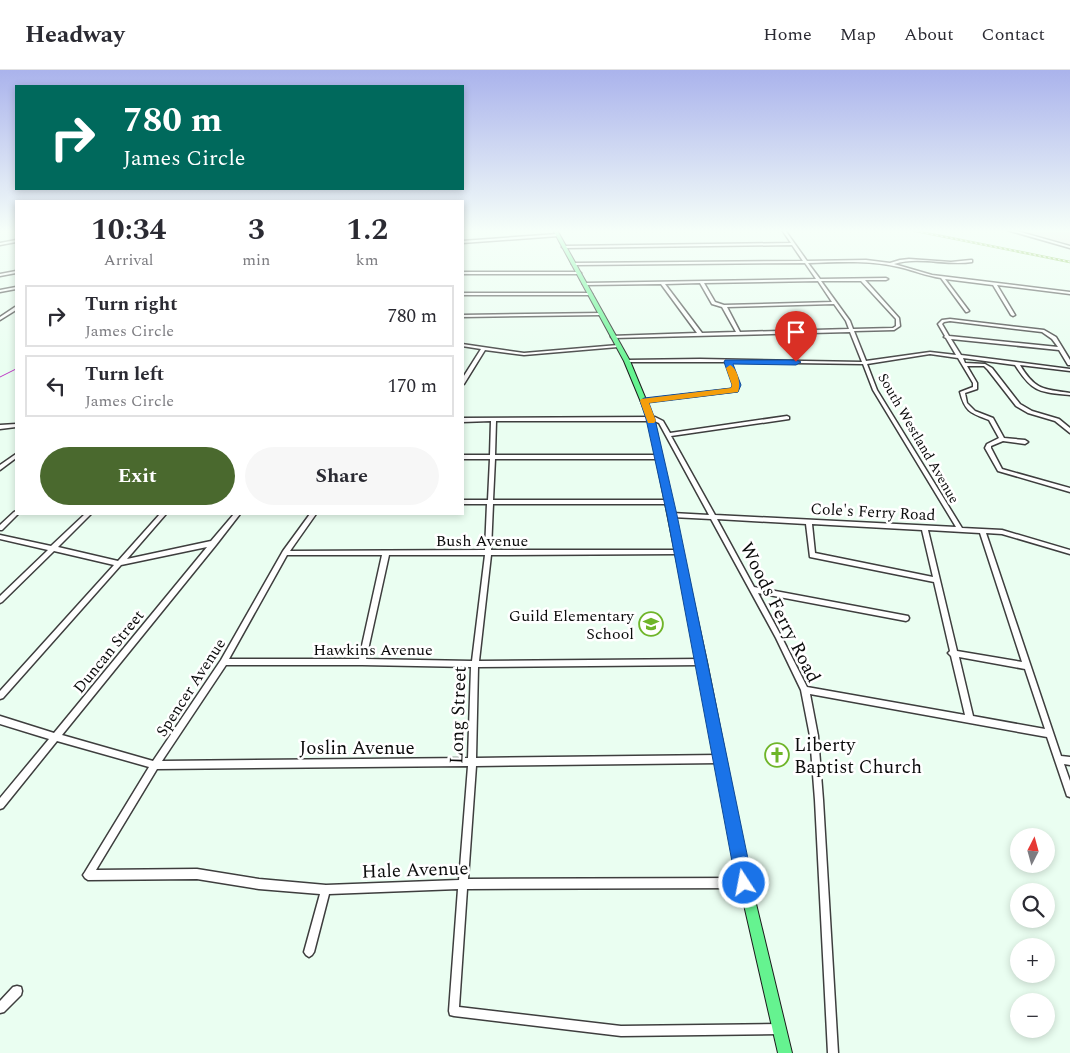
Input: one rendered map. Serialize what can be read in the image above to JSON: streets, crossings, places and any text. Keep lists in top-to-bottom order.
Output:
{
  "streets": {
    "street": [
      "South Westland Avenue",
      "Cole's Ferry Road",
      "Bush Avenue",
      "Woods Ferry Road",
      "Hawkins Avenue",
      "Duncan Street",
      "Spencer Avenue",
      "Long Street",
      "Joslin Avenue",
      "Hale Avenue"
    ]
  },
  "crossings": [
    ["South Westland Avenue", "Cole's Ferry Road"],
    ["Cole's Ferry Road", "Woods Ferry Road"],
    ["Bush Avenue", "Spencer Avenue"],
    ["Bush Avenue", "Long Street"],
    ["Hawkins Avenue", "Spencer Avenue"],
    ["Hawkins Avenue", "Long Street"],
    ["Duncan Street", "Joslin Avenue"],
    ["Spencer Avenue", "Joslin Avenue"],
    ["Spencer Avenue", "Hale Avenue"],
    ["Long Street", "Joslin Avenue"],
    ["Long Street", "Hale Avenue"]
  ],
  "places": {
    "school or university": ["Guild Elementary School"],
    "church": ["Liberty Baptist Church"]
  },
  "north": "top",
  "page": {
    "header": "Headway",
    "nav": [
      "Home",
      "Map",
      "About",
      "Contact"
    ],
    "turn": ["780 m", "James Circle"],
    "eta": [
      "10:34",
      "Arrival",
      "3",
      "min",
      "1.2",
      "km"
    ],
    "list": [
      {
        "name": "Turn right",
        "note": "James Circle",
        "value": "780 m"
      },
      {
        "name": "Turn left",
        "note": "James Circle",
        "value": "170 m"
      }
    ],
    "buttons": ["Exit", "Share"],
    "map_buttons": ["+", "−"]
  }
}
